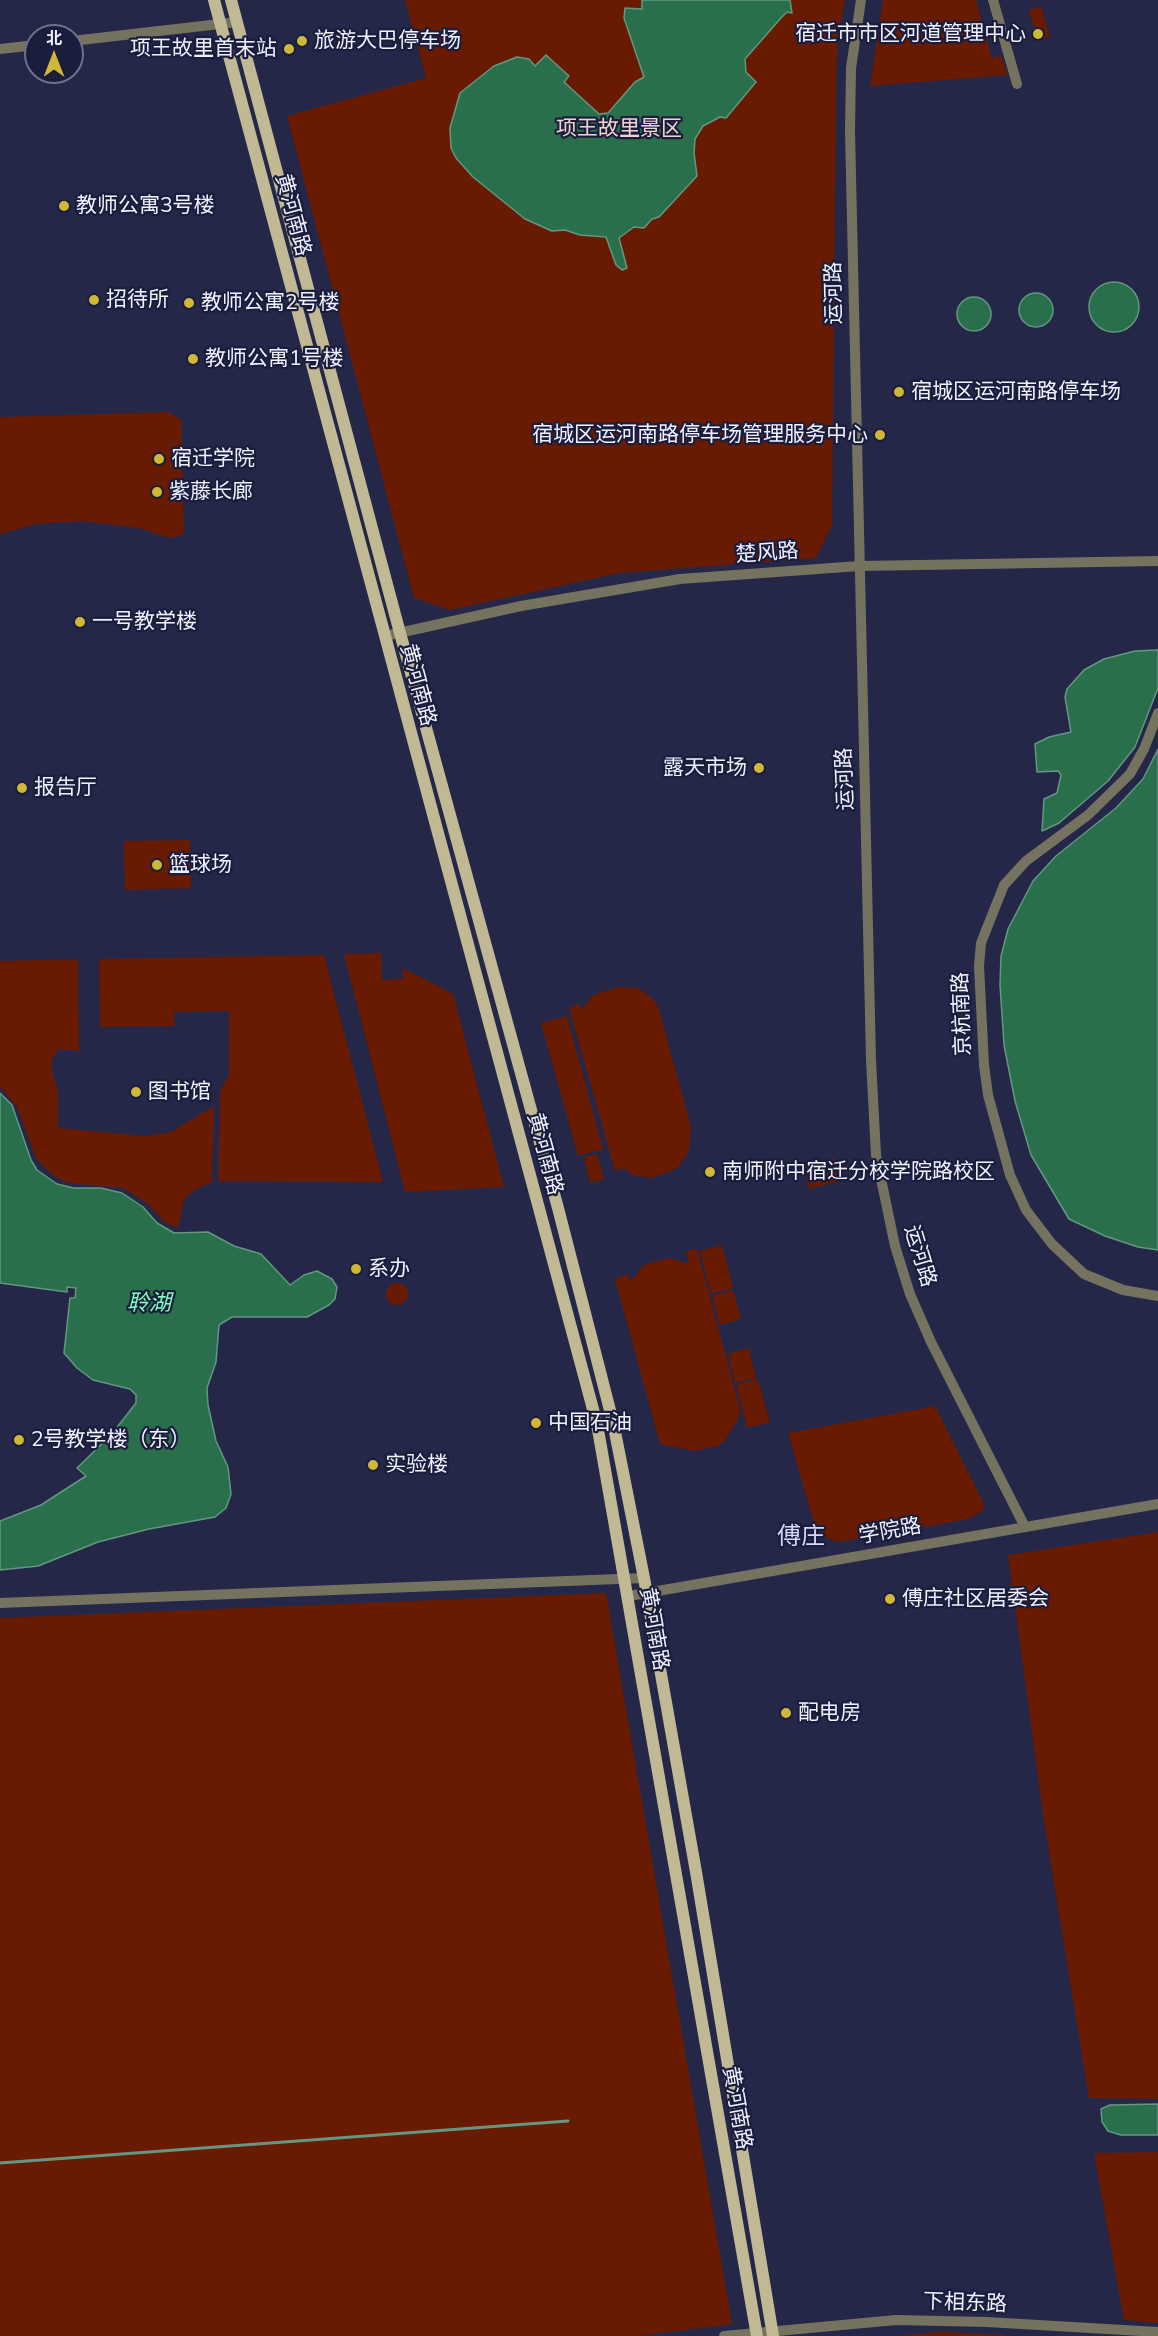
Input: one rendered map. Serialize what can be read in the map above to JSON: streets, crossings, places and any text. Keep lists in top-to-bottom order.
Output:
{
  "streets": {
    "main road": ["黄河南路"],
    "street": [
      "运河路",
      "楚风路",
      "京杭南路",
      "学院路",
      "下相东路"
    ]
  },
  "crossings": [
    ["黄河南路", "楚风路"],
    ["黄河南路", "学院路"],
    ["黄河南路", "下相东路"],
    ["运河路", "楚风路"],
    ["运河路", "学院路"]
  ],
  "districts": ["傅庄"],
  "water": ["聆湖"],
  "parks": ["项王故里景区"],
  "places": [
    "宿迁市市区河道管理中心",
    "旅游大巴停车场",
    "项王故里首末站",
    "教师公寓3号楼",
    "招待所",
    "教师公寓2号楼",
    "教师公寓1号楼",
    "宿城区运河南路停车场",
    "宿城区运河南路停车场管理服务中心",
    "宿迁学院",
    "紫藤长廊",
    "一号教学楼",
    "露天市场",
    "报告厅",
    "篮球场",
    "图书馆",
    "南师附中宿迁分校学院路校区",
    "系办",
    "中国石油",
    "2号教学楼（东）",
    "实验楼",
    "傅庄社区居委会",
    "配电房"
  ],
  "north": "top"
}
